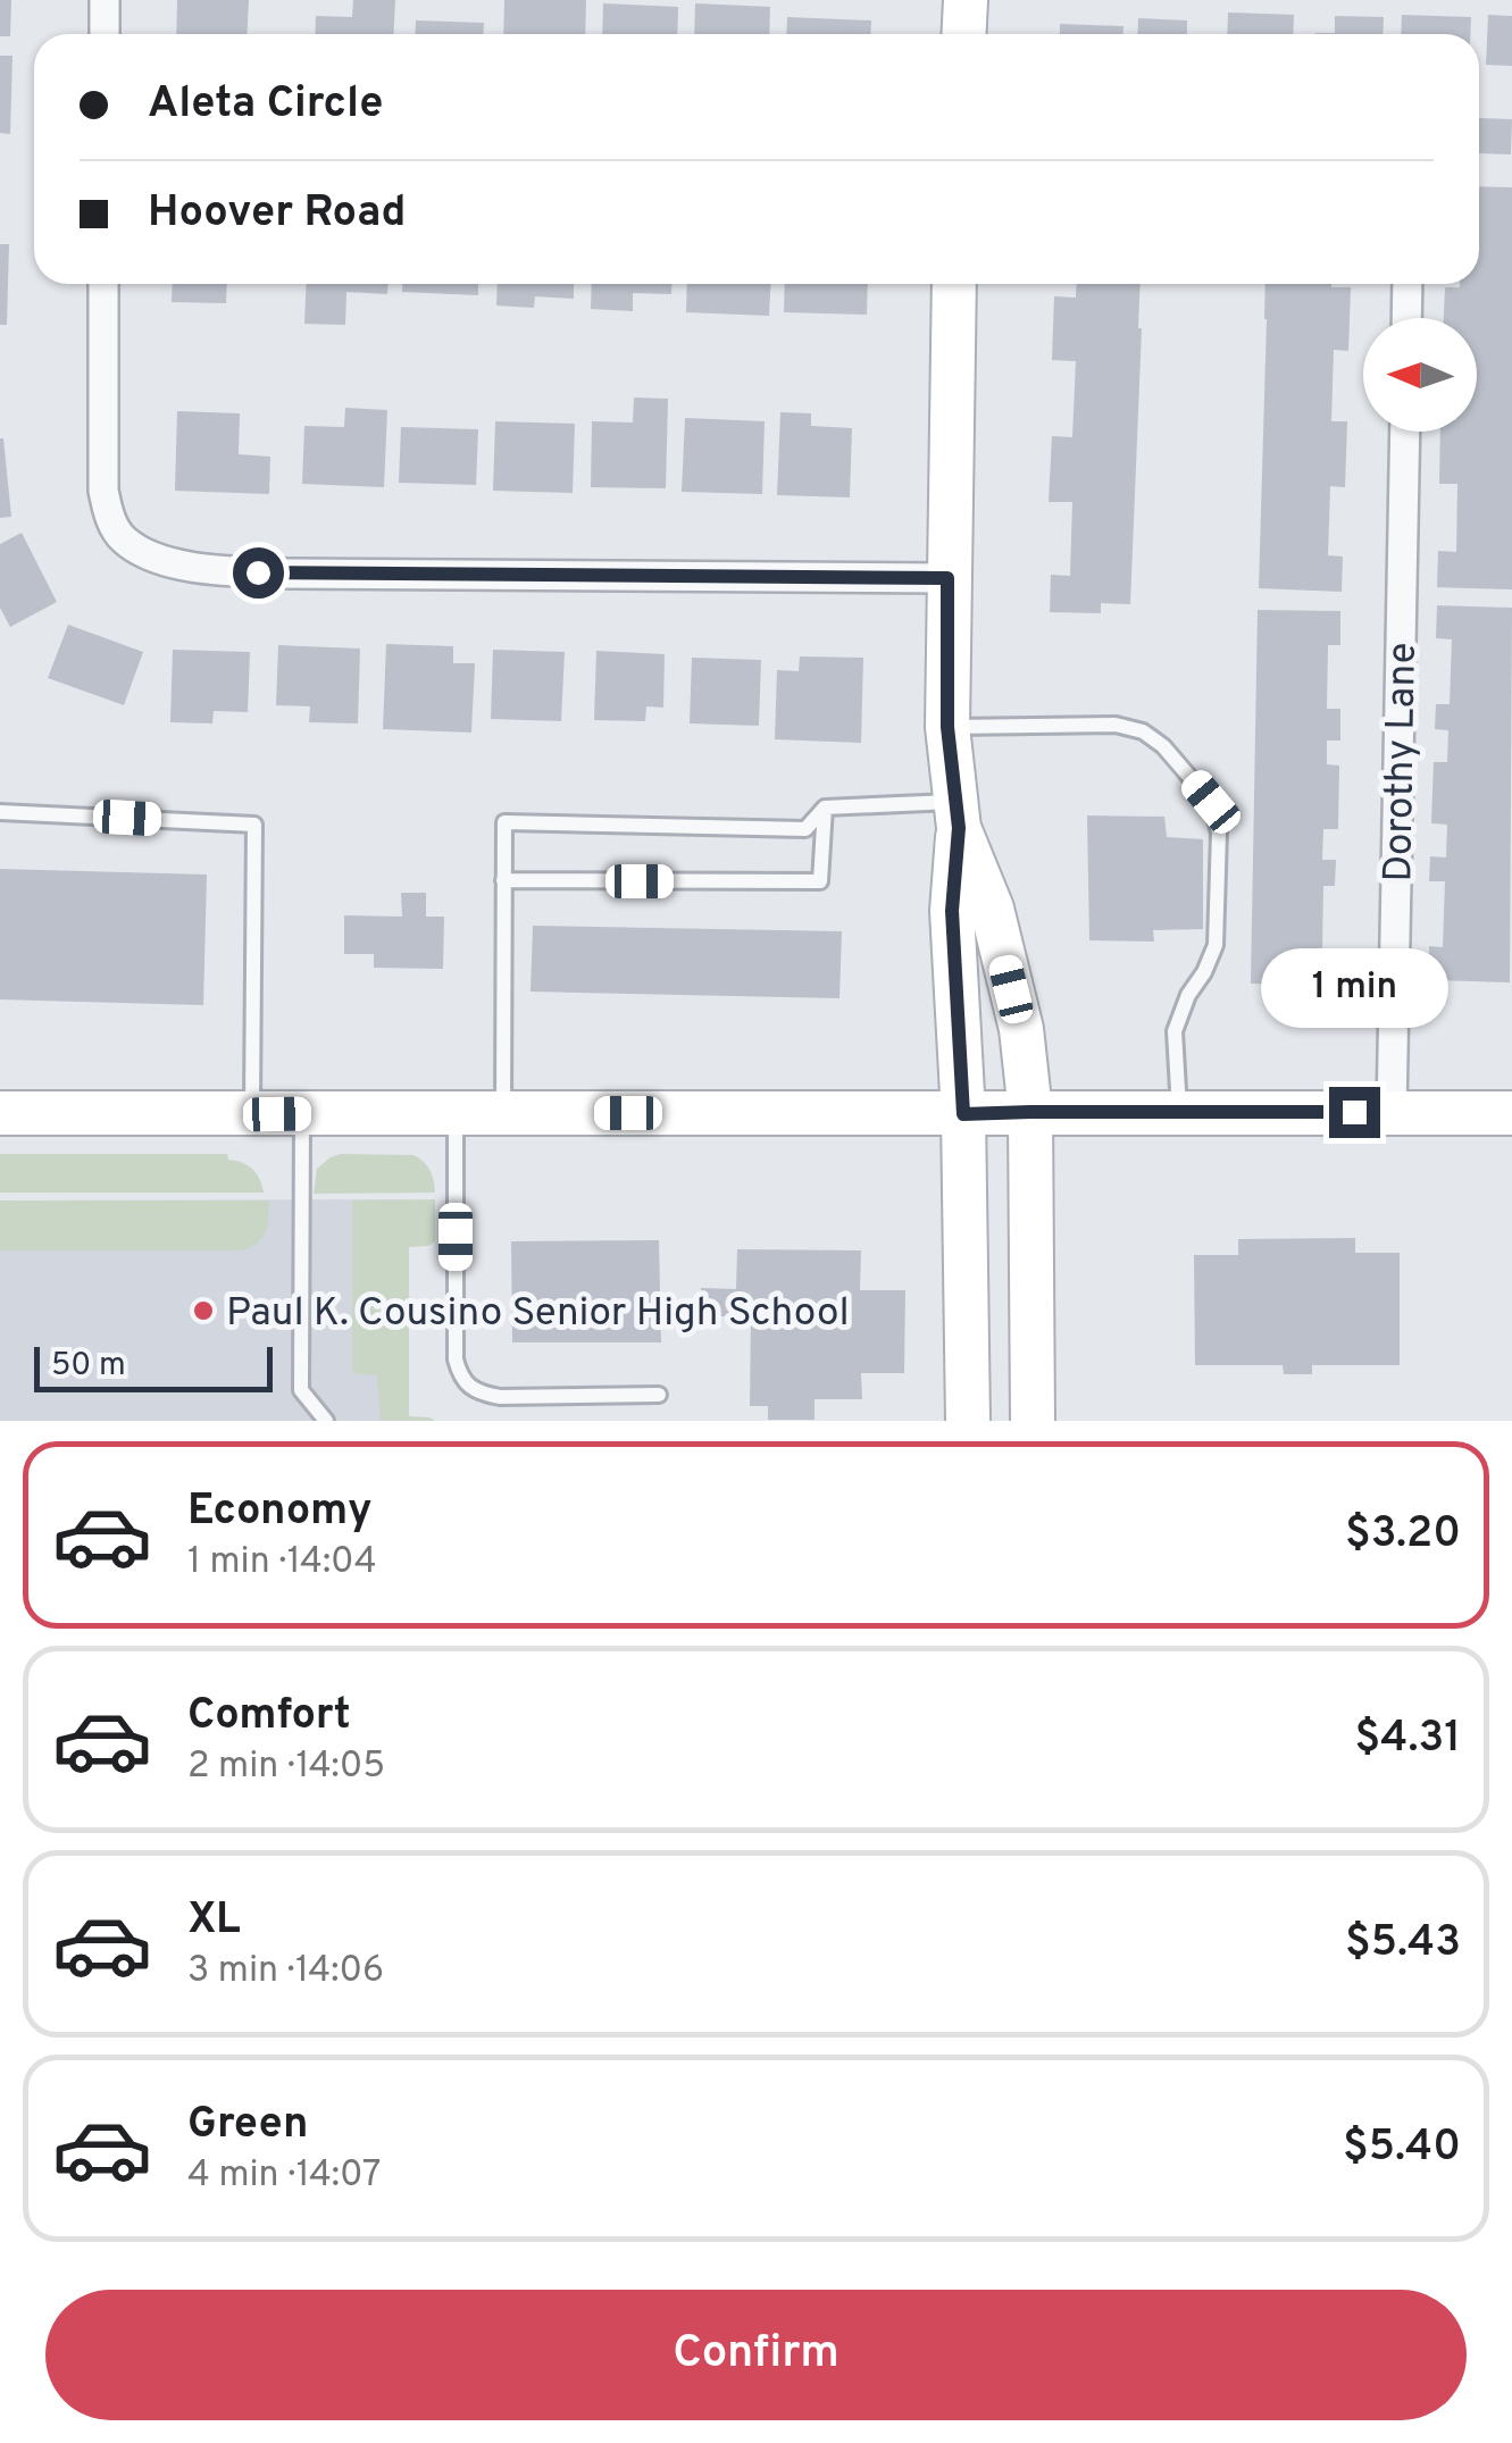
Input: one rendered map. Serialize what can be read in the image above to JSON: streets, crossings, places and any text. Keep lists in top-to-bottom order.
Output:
{
  "streets": {
    "street": ["Dorothy Lane"]
  },
  "places": ["Paul K. Cousino Senior High School"],
  "scale_bar": "50 m",
  "north": "left",
  "page": {
    "banner": ["Aleta Circle", "Hoover Road"],
    "bubble": "1 min",
    "scale": "50 m",
    "list": [
      {
        "name": "Economy",
        "note": "1 min · 14:04",
        "value": "$3.20"
      },
      {
        "name": "Comfort",
        "note": "2 min · 14:05",
        "value": "$4.31"
      },
      {
        "name": "XL",
        "note": "3 min · 14:06",
        "value": "$5.43"
      },
      {
        "name": "Green",
        "note": "4 min · 14:07",
        "value": "$5.40"
      }
    ],
    "buttons": "Confirm"
  }
}
